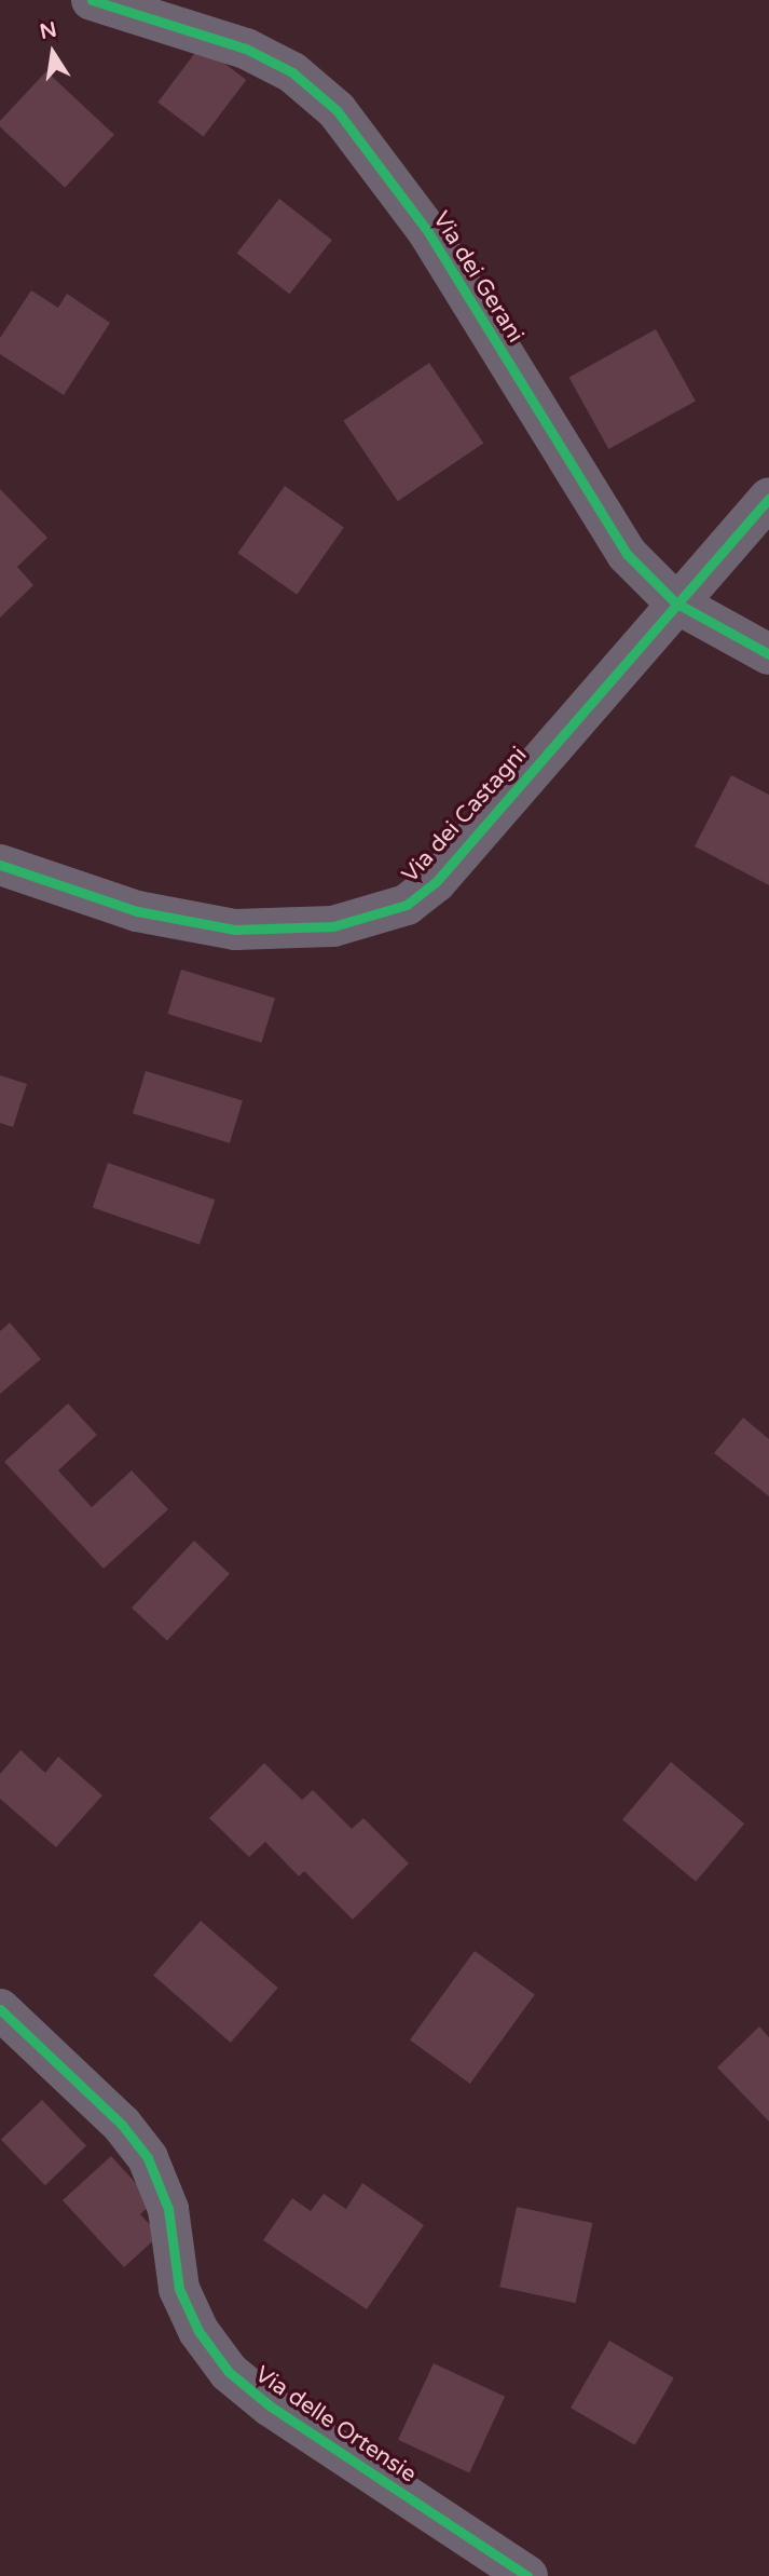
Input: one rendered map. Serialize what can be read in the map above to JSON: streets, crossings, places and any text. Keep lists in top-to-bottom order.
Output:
{
  "streets": {
    "street": ["Via dei Gerani", "Via dei Castagni", "Via delle Ortensie"]
  },
  "crossings": [
    ["Via dei Gerani", "Via dei Castagni"]
  ],
  "north": "top"
}
